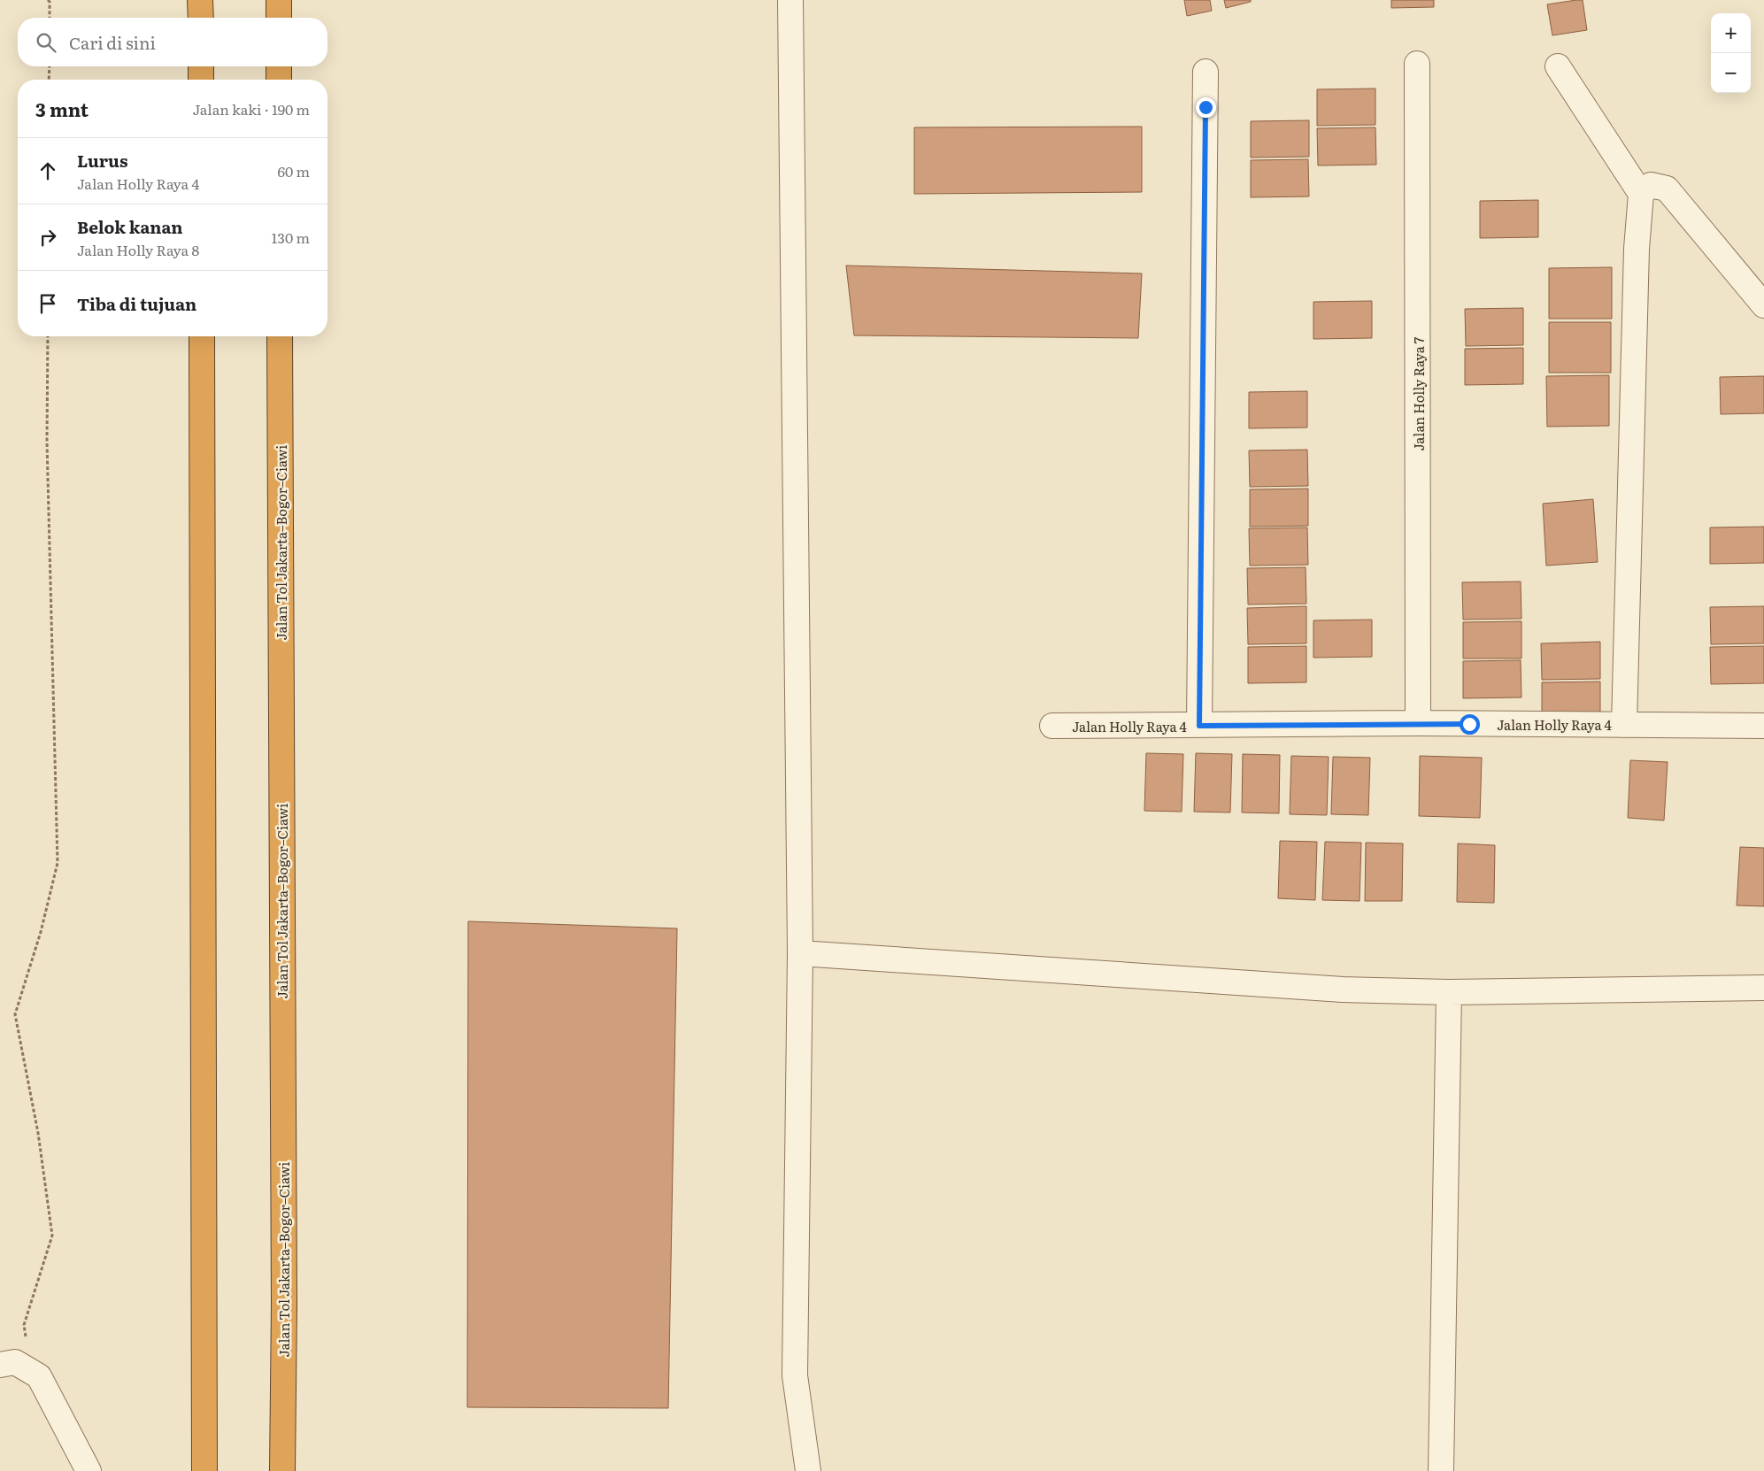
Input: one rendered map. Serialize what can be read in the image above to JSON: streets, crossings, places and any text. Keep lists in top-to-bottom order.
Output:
{
  "streets": {
    "highway": ["Jalan Tol Jakarta–Bogor–Ciawi"],
    "street": ["Jalan Holly Raya 7", "Jalan Holly Raya 4"]
  },
  "crossings": [
    ["Jalan Holly Raya 7", "Jalan Holly Raya 4"]
  ],
  "page": {
    "map_buttons": ["+", "−"],
    "search": "Cari di sini",
    "heading": ["3 mnt", "Jalan kaki · 190 m"],
    "list": [
      ["Lurus", "Jalan Holly Raya 4", "60 m"],
      ["Belok kanan", "Jalan Holly Raya 8", "130 m"],
      "Tiba di tujuan"
    ]
  }
}
